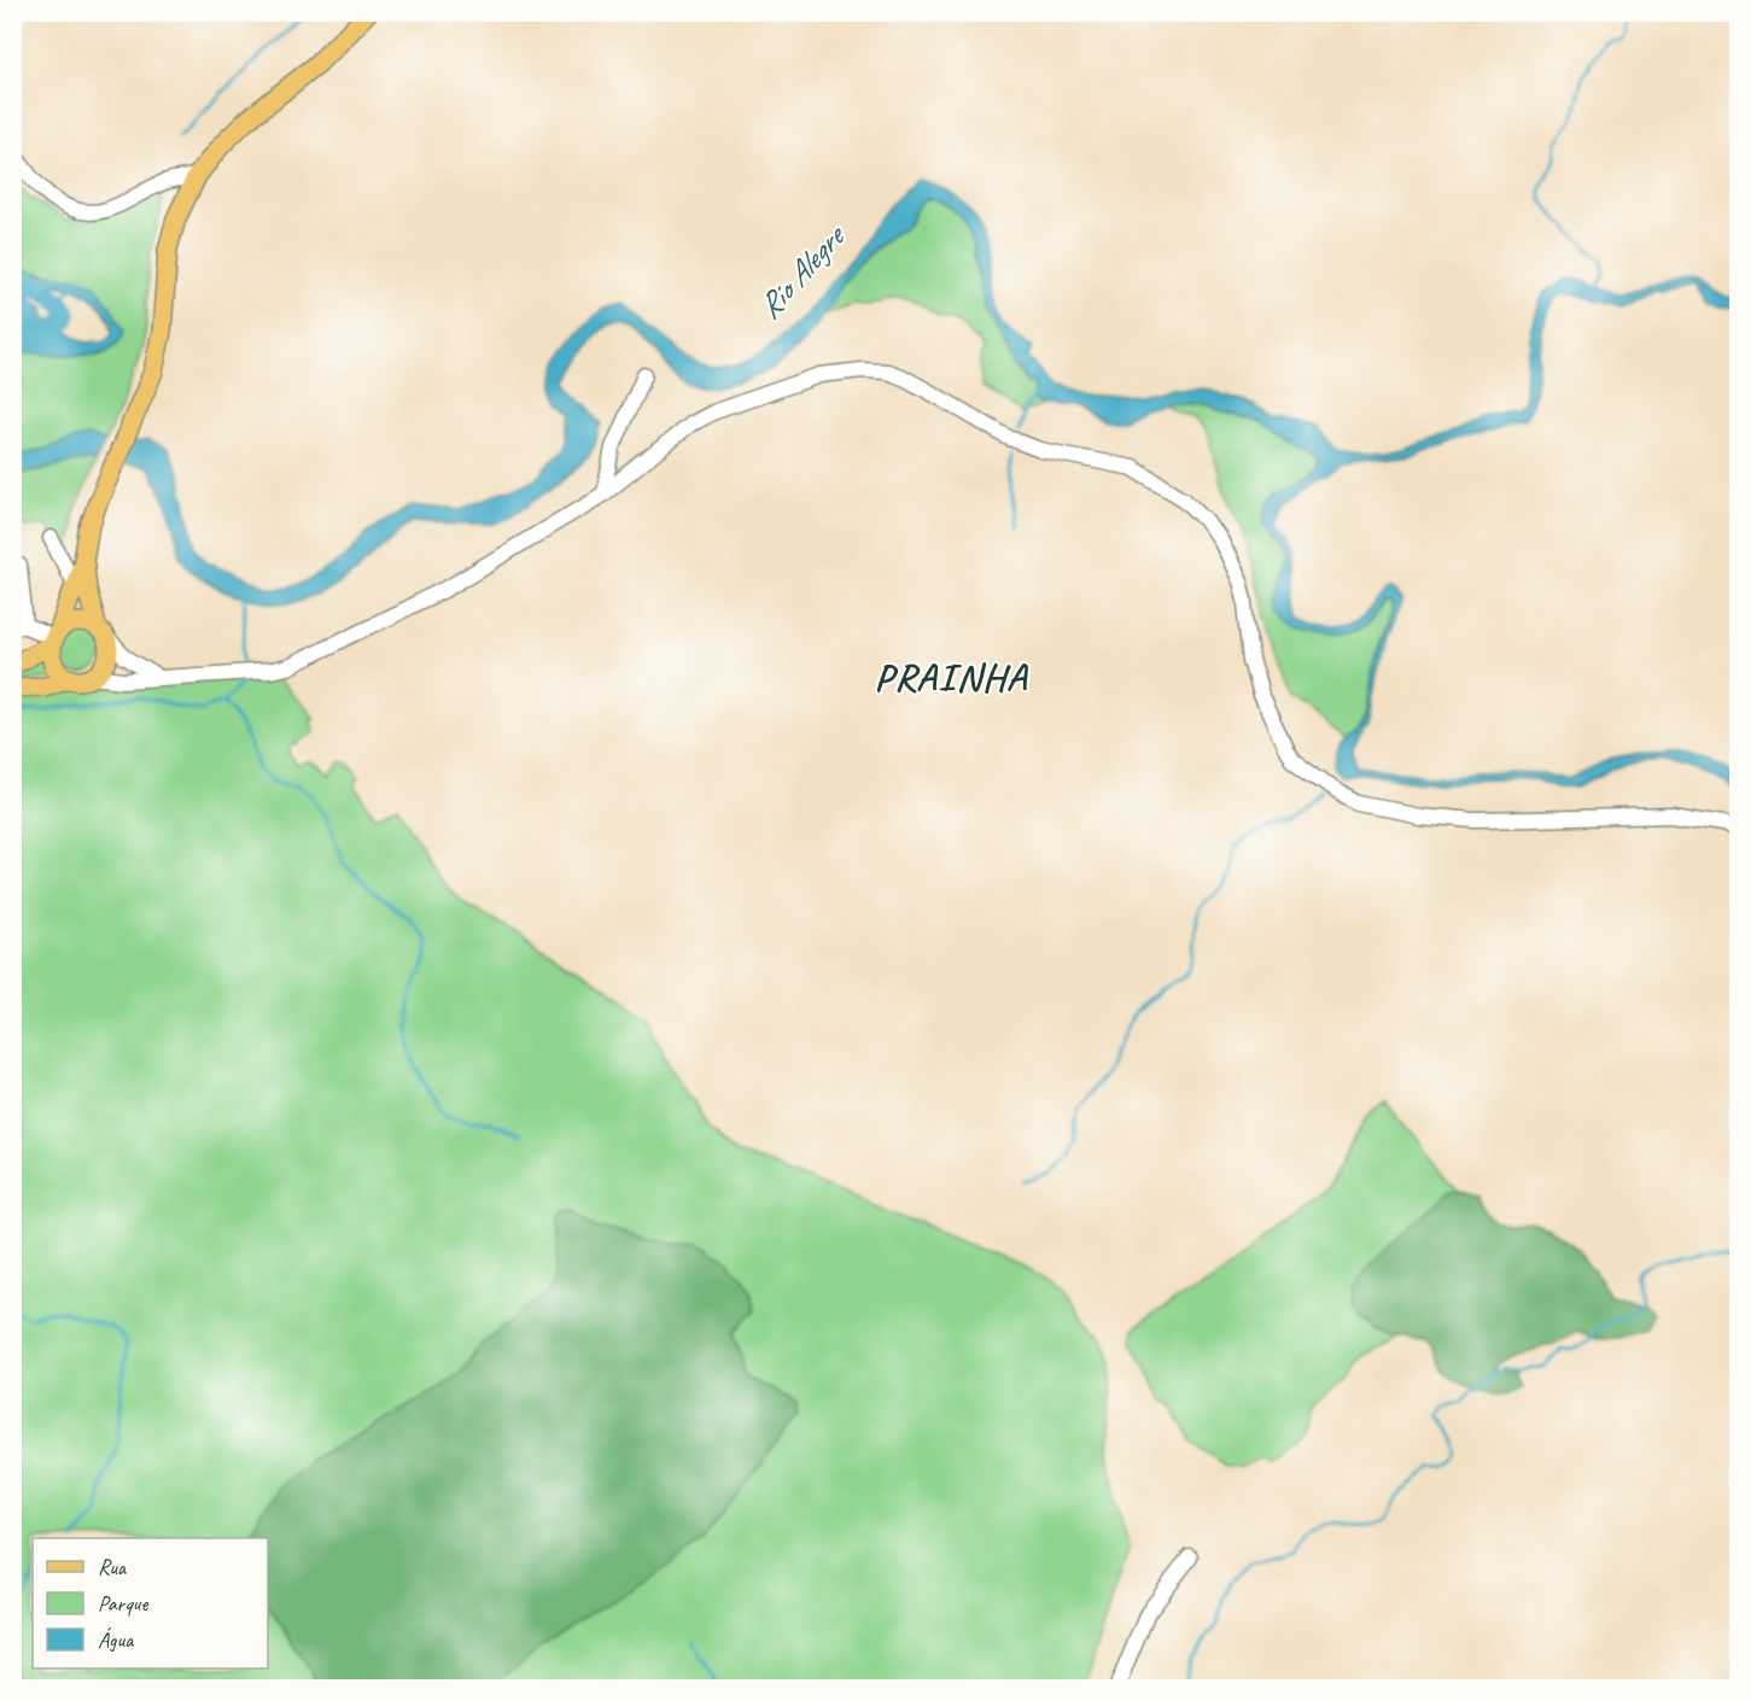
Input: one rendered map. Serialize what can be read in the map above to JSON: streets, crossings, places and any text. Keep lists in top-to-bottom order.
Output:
{
  "districts": ["PRAINHA"],
  "water": ["Rio Alegre"],
  "legend": ["Rua", "Parque", "Água"]
}
